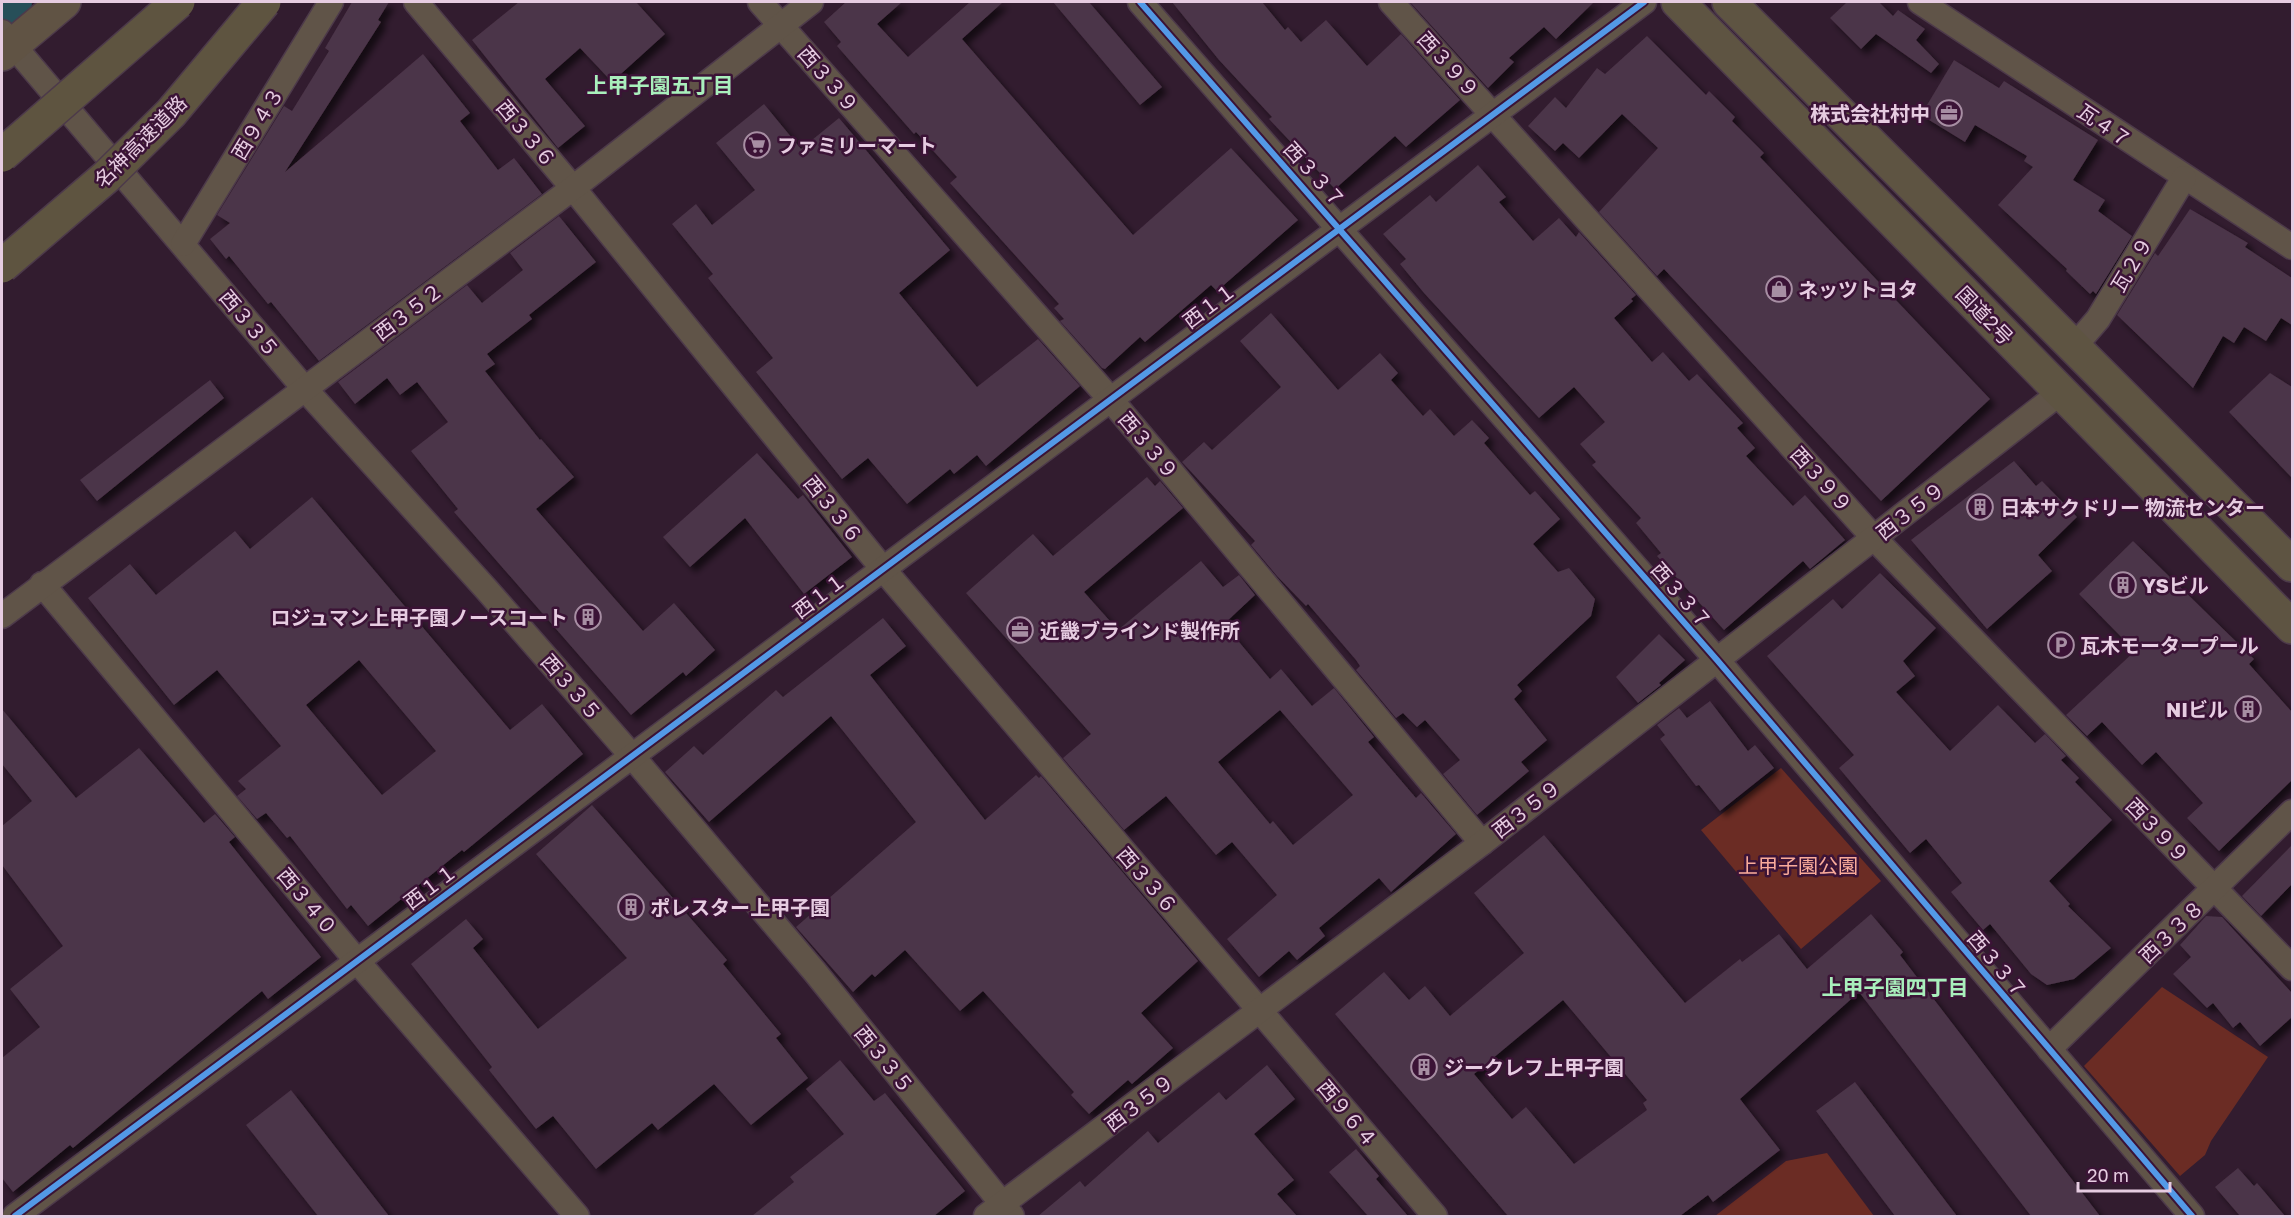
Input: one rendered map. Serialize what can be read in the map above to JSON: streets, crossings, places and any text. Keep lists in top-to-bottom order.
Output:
{
  "streets": {
    "highway": ["名神高速道路", "国道2号"],
    "street": [
      "西３９９",
      "西３３９",
      "西９４３",
      "瓦４７",
      "西３３６",
      "西３３７",
      "瓦２９",
      "西１１",
      "西３５２",
      "西３３５",
      "西３５９",
      "西３４０",
      "西３３８",
      "西９６４"
    ]
  },
  "crossings": [
    ["西３９９", "西１１"],
    ["西３９９", "西３５９"],
    ["西３９９", "西３３８"],
    ["西３３９", "西１１"],
    ["西３３９", "西３５２"],
    ["西３３９", "西３５９"],
    ["西９４３", "西３３５"],
    ["瓦４７", "瓦２９"],
    ["西３３６", "西１１"],
    ["西３３６", "西３５２"],
    ["西３３６", "西３５９"],
    ["西３３６", "西９６４"],
    ["西３３７", "西１１"],
    ["西３３７", "西３５９"],
    ["西３３７", "西３３８"],
    ["瓦２９", "国道2号"],
    ["西１１", "西３３５"],
    ["西１１", "西３４０"],
    ["西３５２", "西３３５"],
    ["西３５２", "西３４０"],
    ["国道2号", "西３５９"],
    ["西３３５", "西３５９"],
    ["西３５９", "西９６４"]
  ],
  "districts": ["上甲子園五丁目", "上甲子園四丁目"],
  "parks": ["上甲子園公園"],
  "places": {
    "office": ["株式会社村中", "近畿ブラインド製作所"],
    "supermarket": ["ファミリーマート"],
    "shop": ["ネッツトヨタ"],
    "building": [
      "日本サクドリー 物流センター",
      "YSビル",
      "ロジュマン上甲子園ノースコート",
      "NIビル",
      "ポレスター上甲子園",
      "ジークレフ上甲子園"
    ],
    "parking": ["瓦木モータープール"]
  },
  "scale_bar": "20 m"
}
